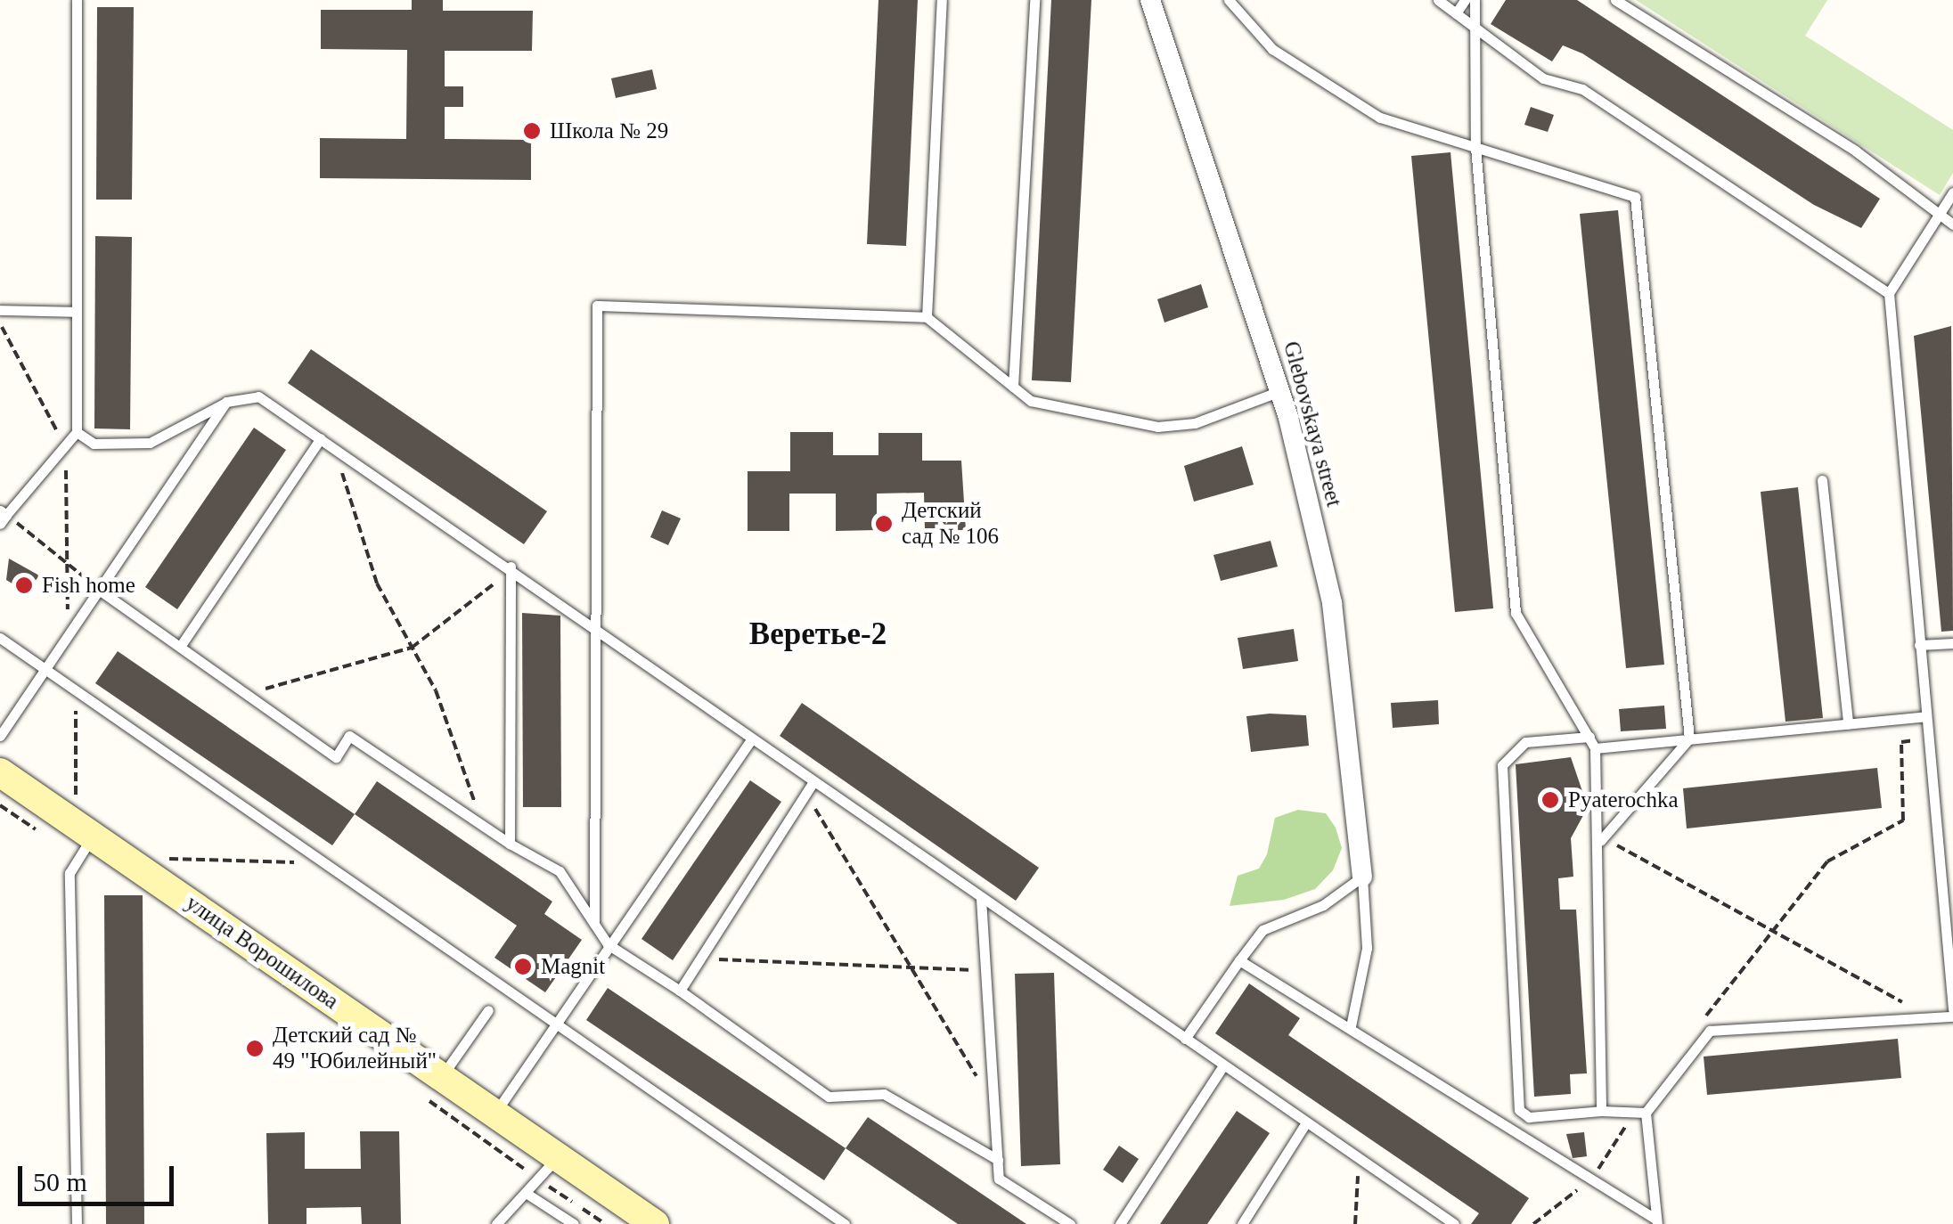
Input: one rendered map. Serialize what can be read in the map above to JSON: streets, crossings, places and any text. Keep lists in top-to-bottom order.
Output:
{
  "streets": {
    "main road": ["улица Ворошилова"],
    "street": ["Glebovskaya street"]
  },
  "districts": ["Веретье-2"],
  "places": [
    "Школа № 29",
    "Детский сад № 106",
    "Fish home",
    "Pyaterochka",
    "Magnit",
    "Детский сад № 49 \"Юбилейный\""
  ],
  "scale_bar": "50 m"
}
